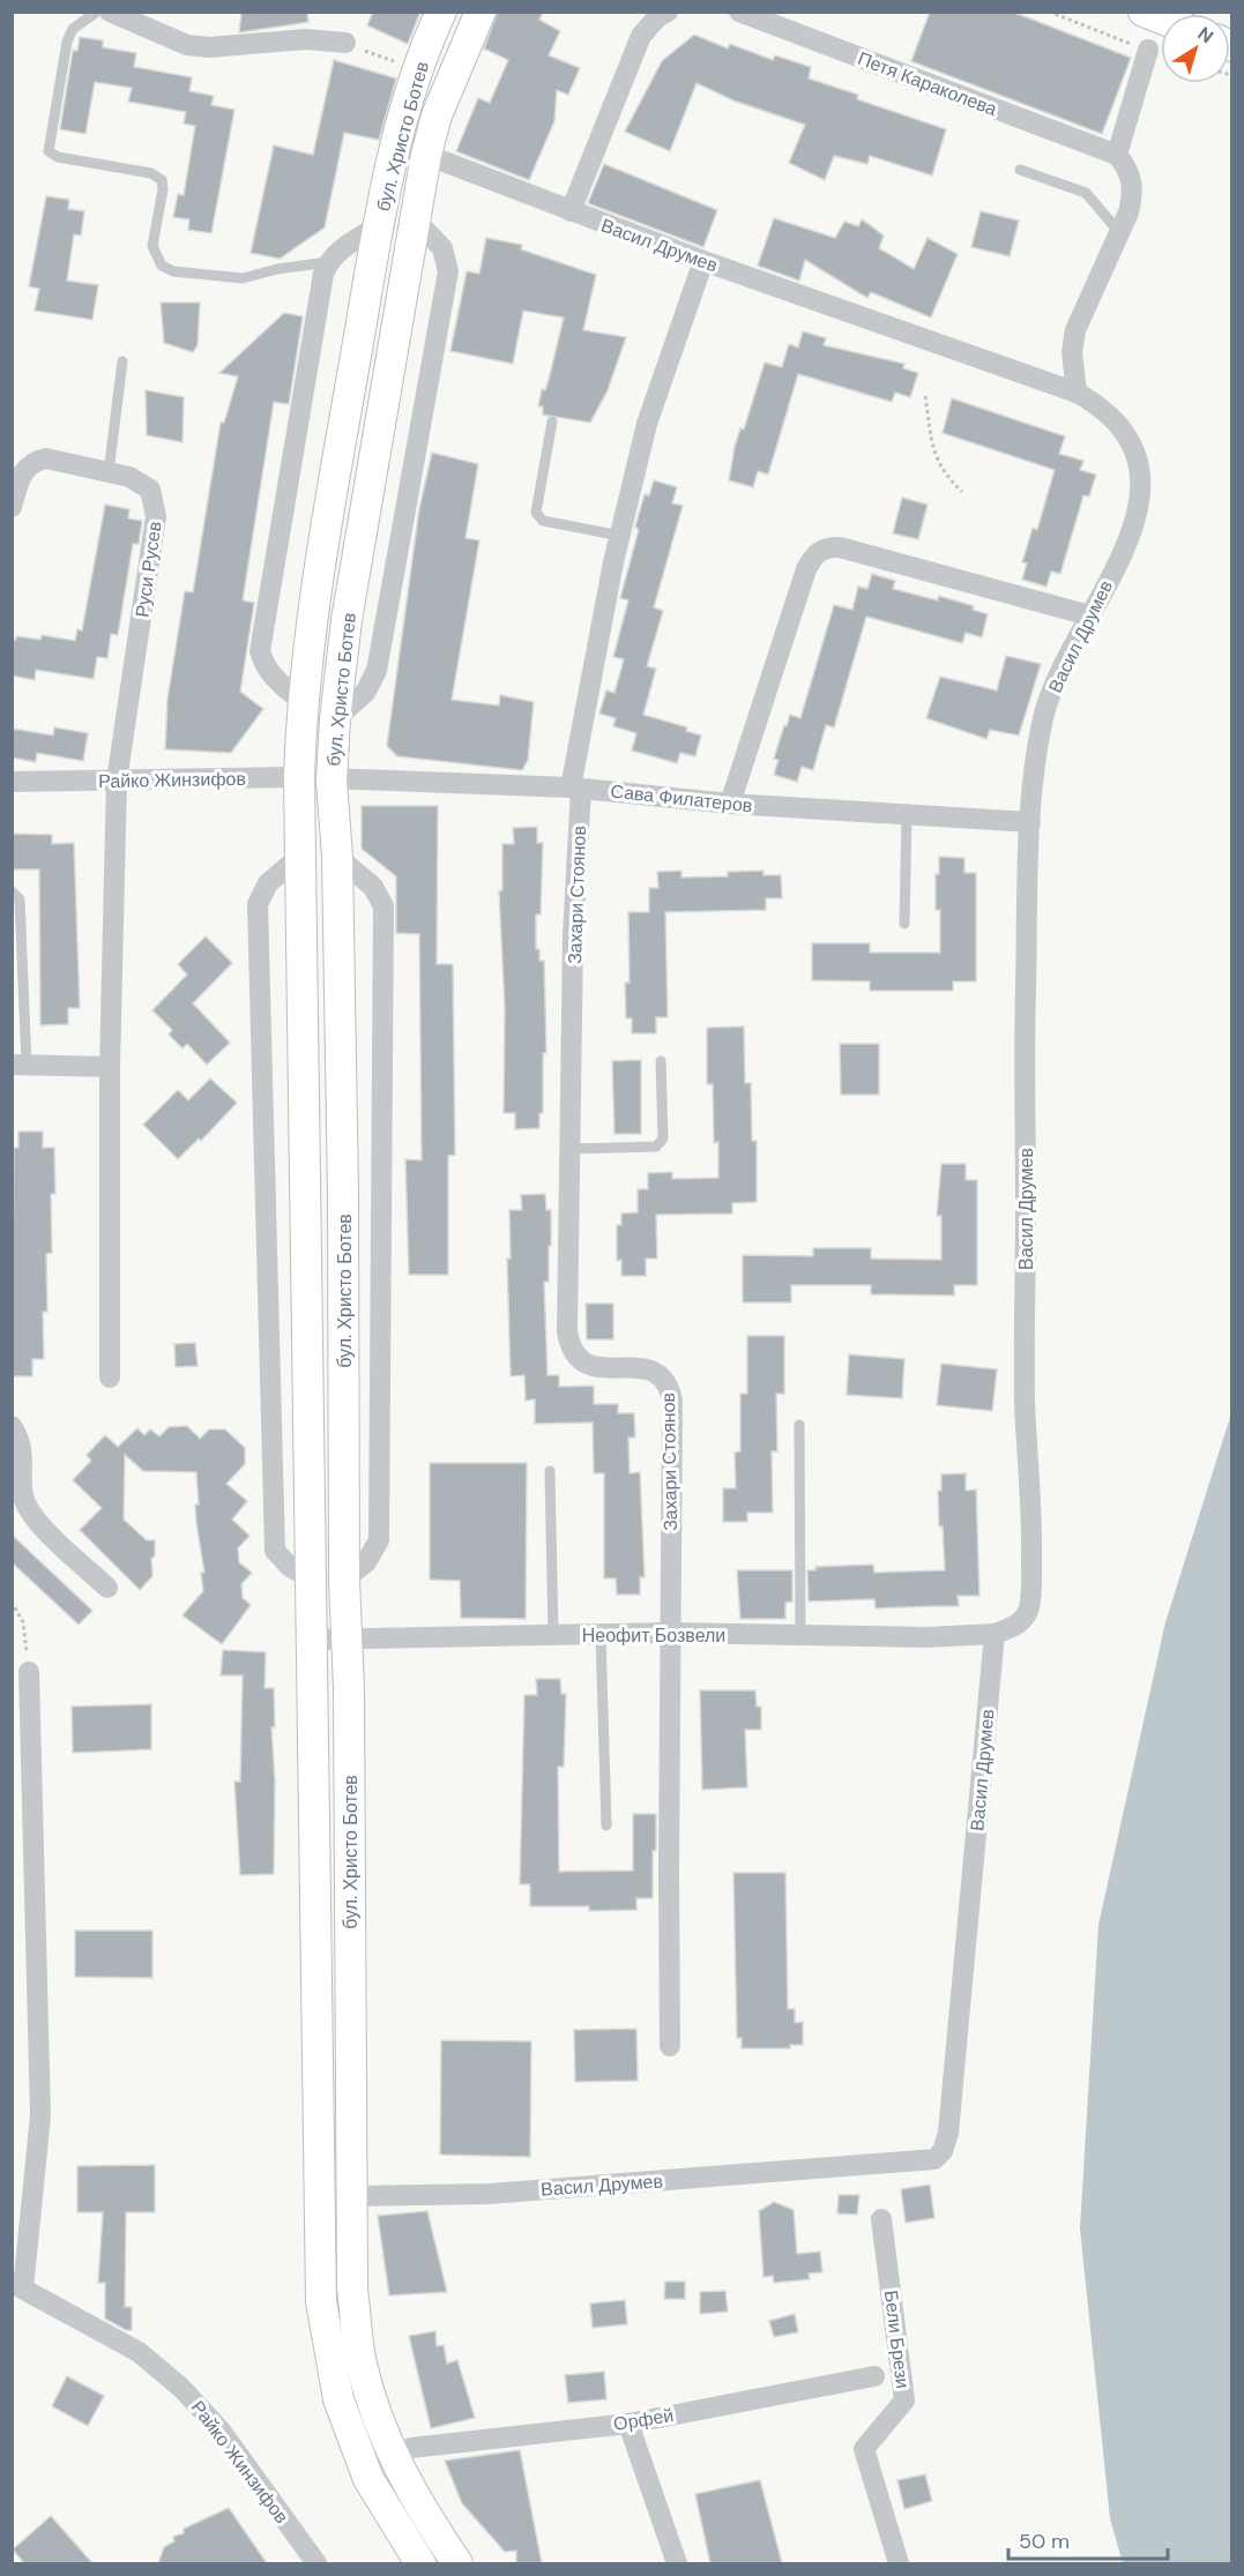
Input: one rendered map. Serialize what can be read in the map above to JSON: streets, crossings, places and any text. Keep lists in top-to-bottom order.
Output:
{
  "streets": {
    "main road": ["бул. Христо Ботев"],
    "street": [
      "Петя Караколева",
      "Васил Друмев",
      "Руси Русев",
      "Райко Жинзифов",
      "Сава Филатеров",
      "Захари Стоянов",
      "Неофит Бозвели",
      "Бели Брези",
      "Орфей"
    ]
  },
  "crossings": [
    ["бул. Христо Ботев", "Васил Друмев"],
    ["бул. Христо Ботев", "Райко Жинзифов"],
    ["бул. Христо Ботев", "Сава Филатеров"],
    ["бул. Христо Ботев", "Неофит Бозвели"],
    ["Васил Друмев", "Сава Филатеров"],
    ["Васил Друмев", "Захари Стоянов"],
    ["Васил Друмев", "Неофит Бозвели"],
    ["Руси Русев", "Райко Жинзифов"],
    ["Райко Жинзифов", "Сава Филатеров"],
    ["Сава Филатеров", "Захари Стоянов"],
    ["Захари Стоянов", "Неофит Бозвели"]
  ],
  "scale_bar": "50 m",
  "north": "top right"
}
